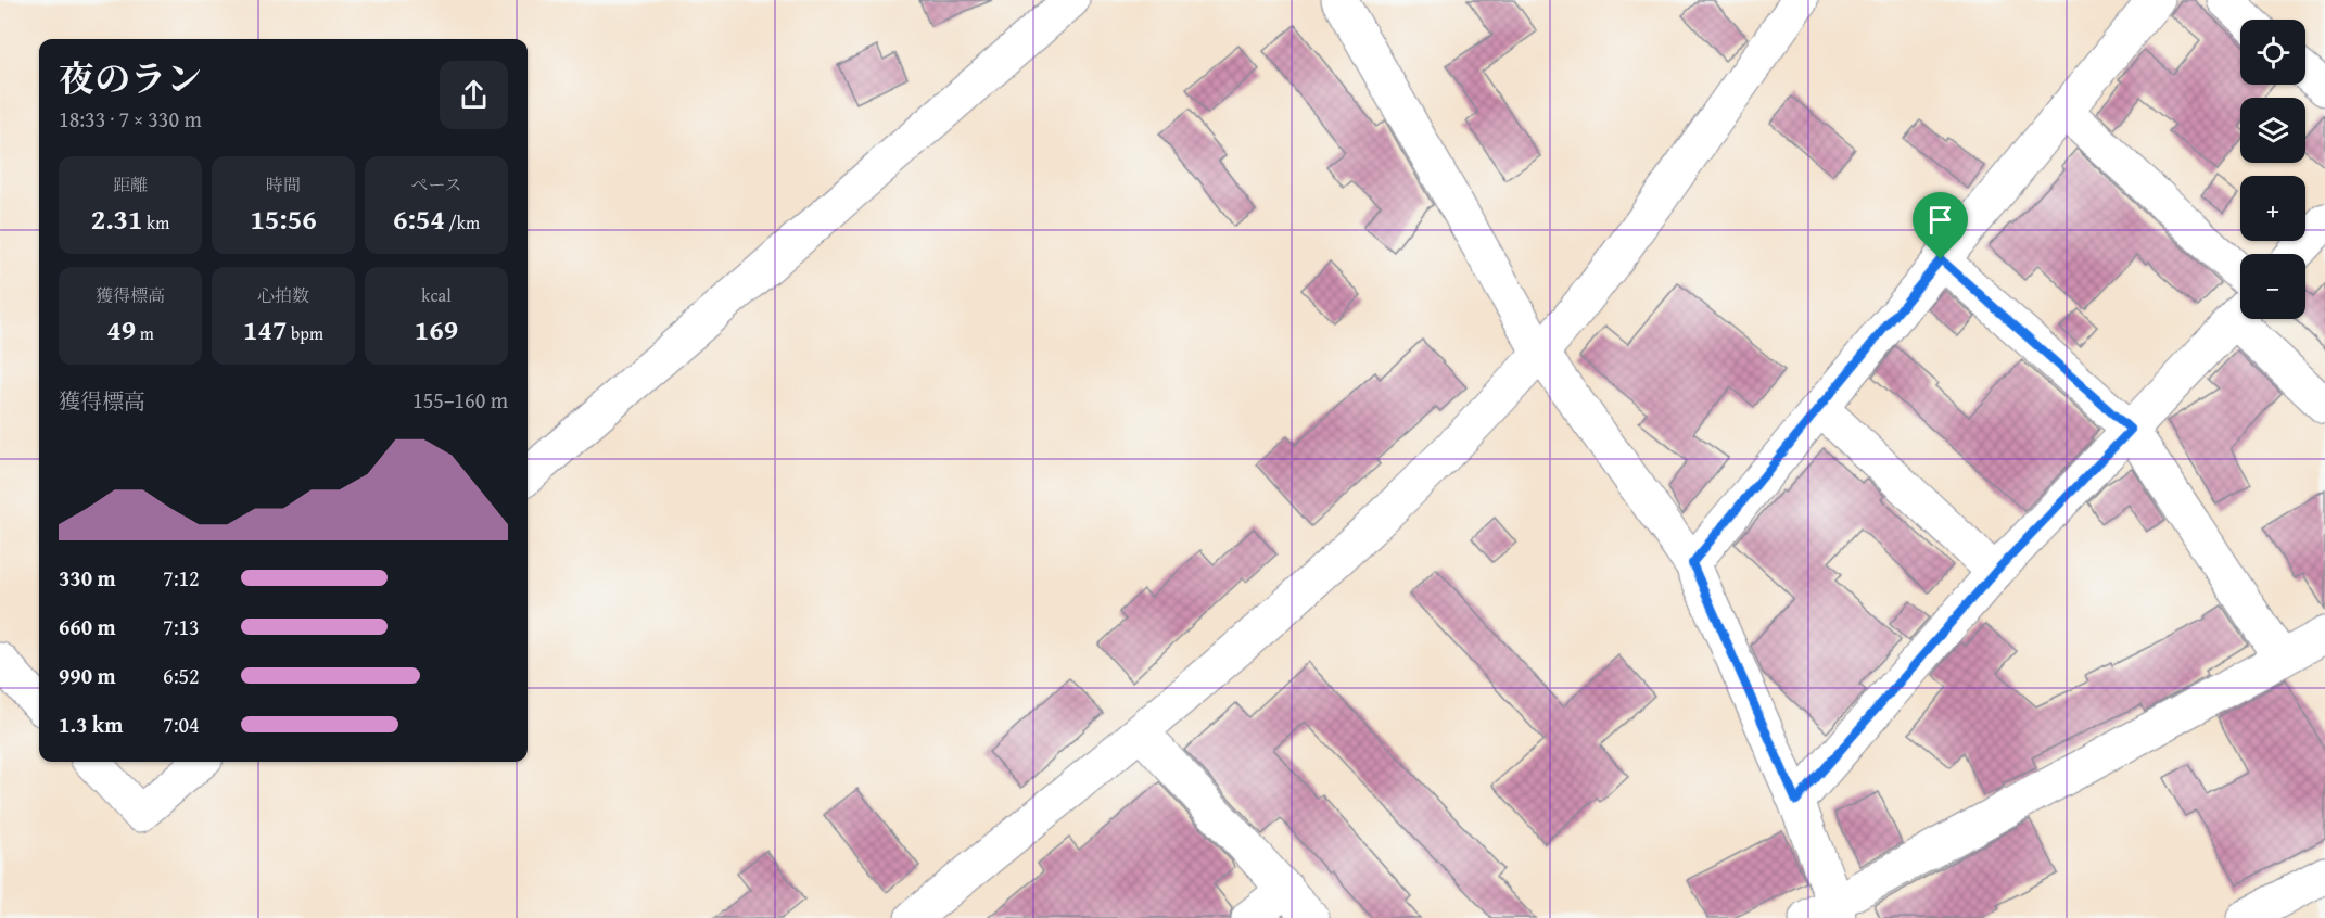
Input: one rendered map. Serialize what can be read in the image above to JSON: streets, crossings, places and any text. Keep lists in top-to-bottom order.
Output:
{
  "page": {
    "map_buttons": ["+", "−"],
    "heading": ["夜のラン", "18:33 · 7 × 330 m"],
    "stats": [
      ["距離", "2.31 km"],
      ["時間", "15:56"],
      ["ペース", "6:54 /km"],
      ["獲得標高", "49 m"],
      ["心拍数", "147 bpm"],
      ["kcal", "169"]
    ],
    "chart": ["獲得標高", "155–160 m"],
    "list": [
      {
        "name": "330 m",
        "note": "7:12"
      },
      {
        "name": "660 m",
        "note": "7:13"
      },
      {
        "name": "990 m",
        "note": "6:52"
      },
      {
        "name": "1.3 km",
        "note": "7:04"
      }
    ]
  }
}
